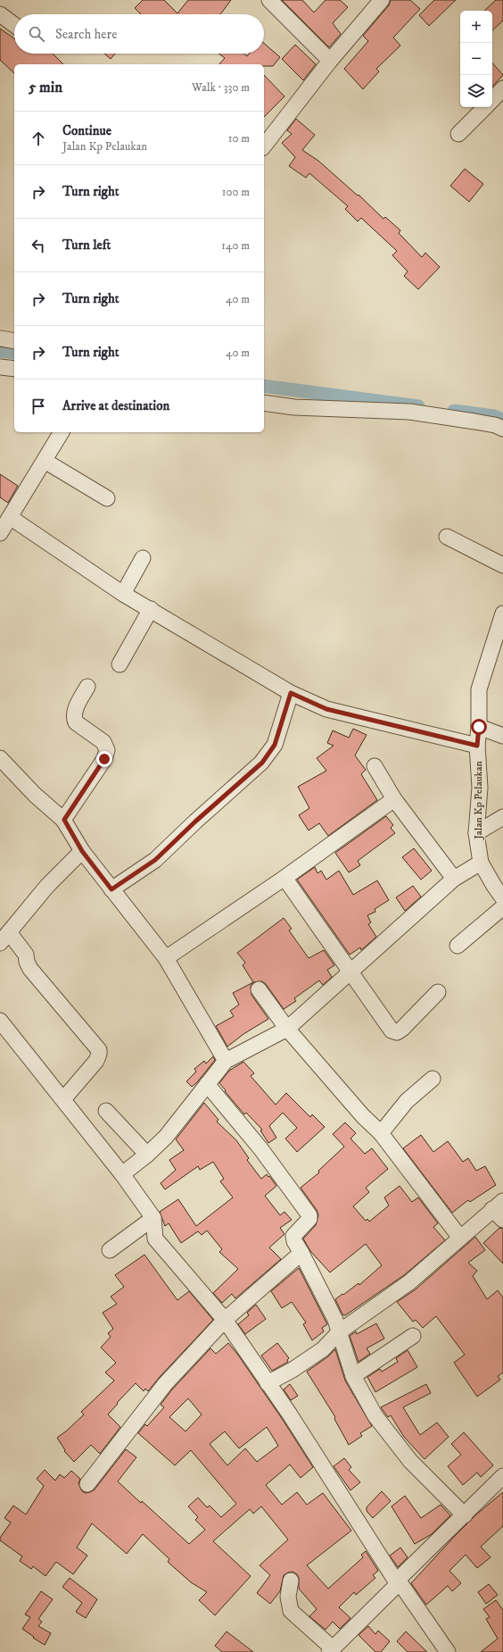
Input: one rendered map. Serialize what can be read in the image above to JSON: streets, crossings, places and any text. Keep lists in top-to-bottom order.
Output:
{
  "streets": {
    "street": ["Jalan Kp Pelaukan"]
  },
  "page": {
    "map_buttons": ["+", "−"],
    "search": "Search here",
    "heading": ["5 min", "Walk · 330 m"],
    "list": [
      ["Continue", "Jalan Kp Pelaukan", "10 m"],
      ["Turn right", "100 m"],
      ["Turn left", "140 m"],
      ["Turn right", "40 m"],
      ["Turn right", "40 m"],
      "Arrive at destination"
    ]
  }
}
